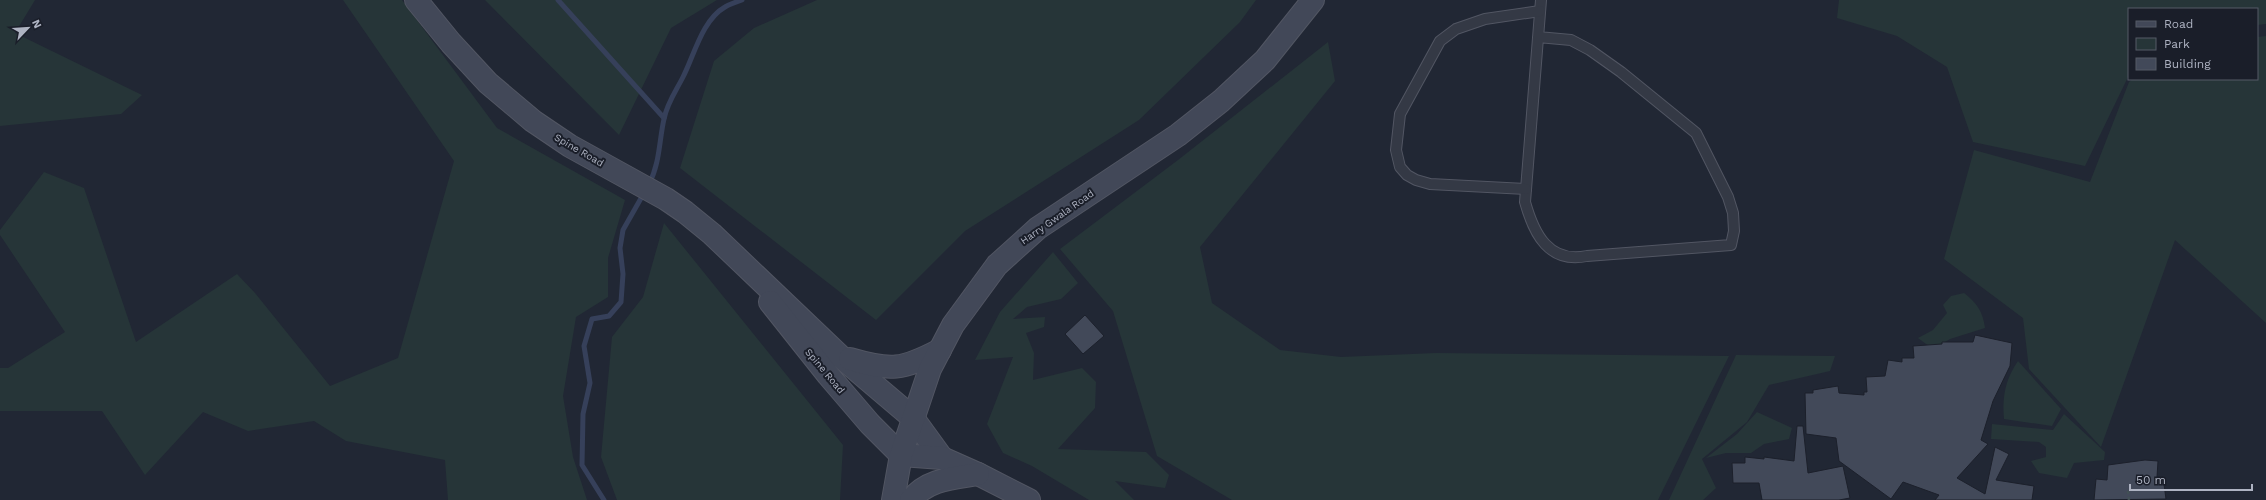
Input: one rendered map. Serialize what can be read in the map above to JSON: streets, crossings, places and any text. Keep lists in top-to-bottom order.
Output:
{
  "streets": {
    "street": ["Spine Road", "Harry Gwala Road"]
  },
  "crossings": [
    ["Spine Road", "Harry Gwala Road"]
  ],
  "legend": ["Road", "Park", "Building"],
  "scale_bar": "50 m",
  "north": "top right"
}
